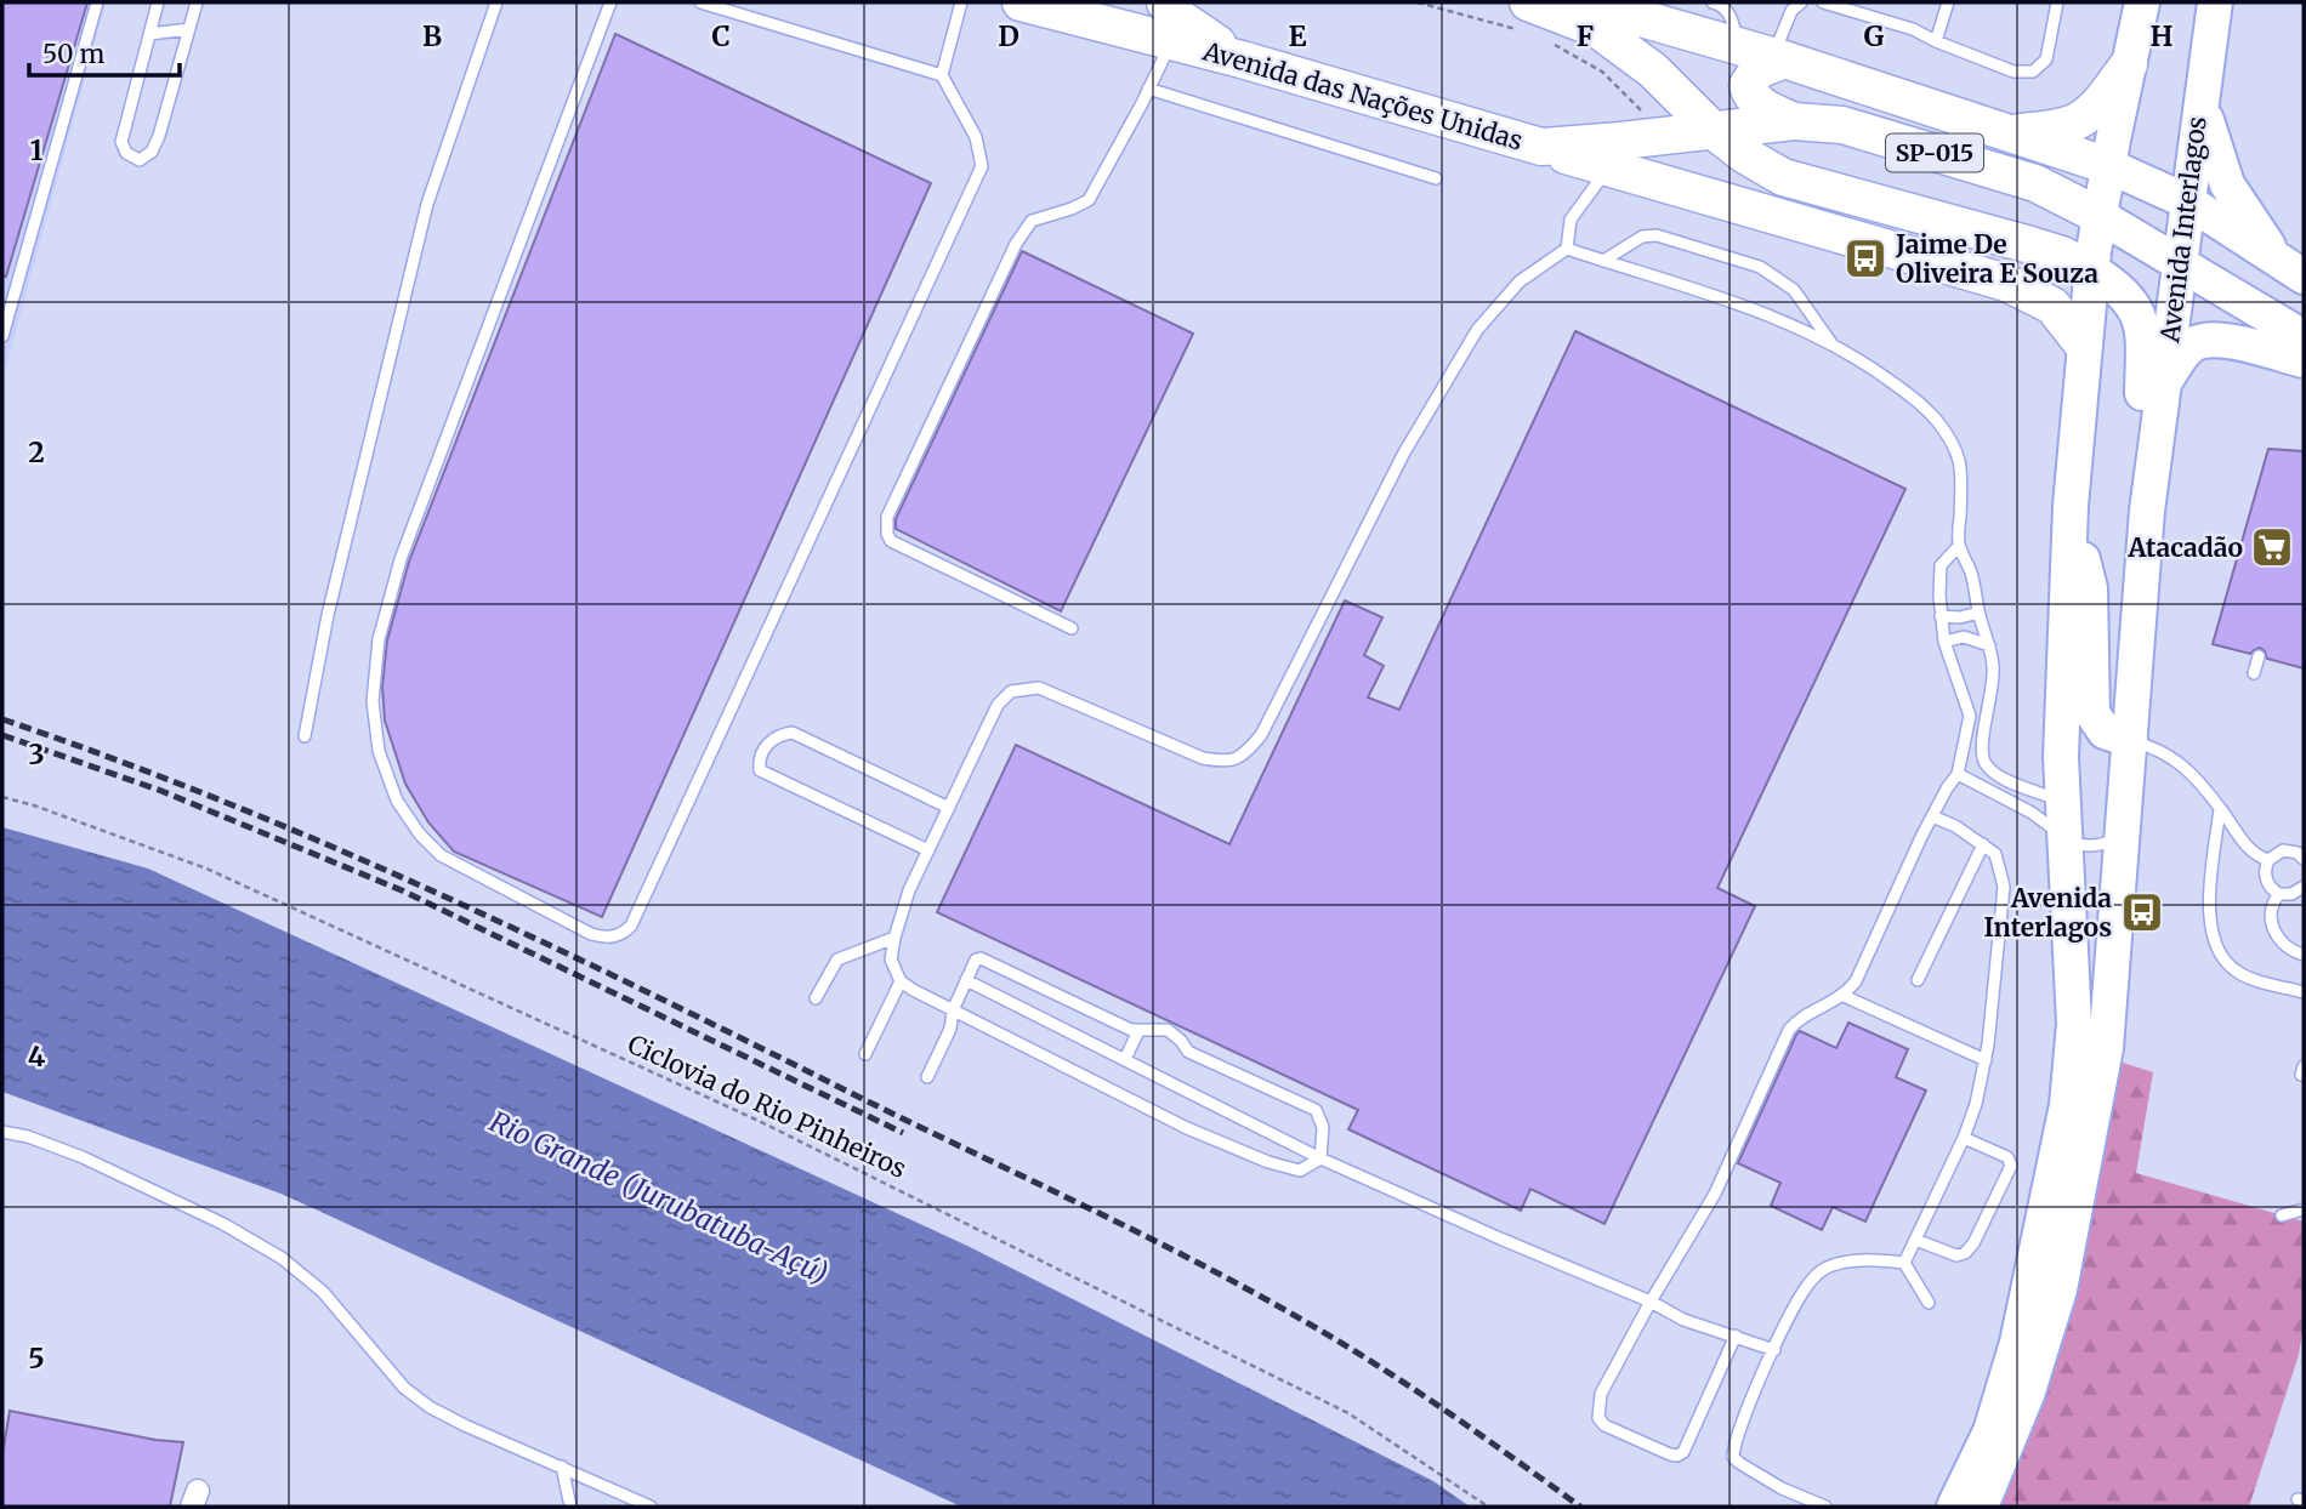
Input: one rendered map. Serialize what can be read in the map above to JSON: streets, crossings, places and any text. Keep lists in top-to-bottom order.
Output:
{
  "streets": {
    "highway": ["Avenida das Nações Unidas", "SP-015"],
    "main road": ["Avenida Interlagos"],
    "path": ["Ciclovia do Rio Pinheiros"]
  },
  "crossings": [
    ["Avenida das Nações Unidas", "SP-015"],
    ["SP-015", "Avenida Interlagos"]
  ],
  "water": ["Rio Grande (Jurubatuba-Açú)"],
  "places": {
    "bus stop": ["Jaime De Oliveira E Souza", "Avenida Interlagos"],
    "supermarket": ["Atacadão"]
  },
  "scale_bar": "50 m",
  "grid": {
    "columns": [
      "B",
      "C",
      "D",
      "E",
      "F",
      "G",
      "H"
    ],
    "rows": [
      "1",
      "2",
      "3",
      "4",
      "5"
    ]
  }
}
